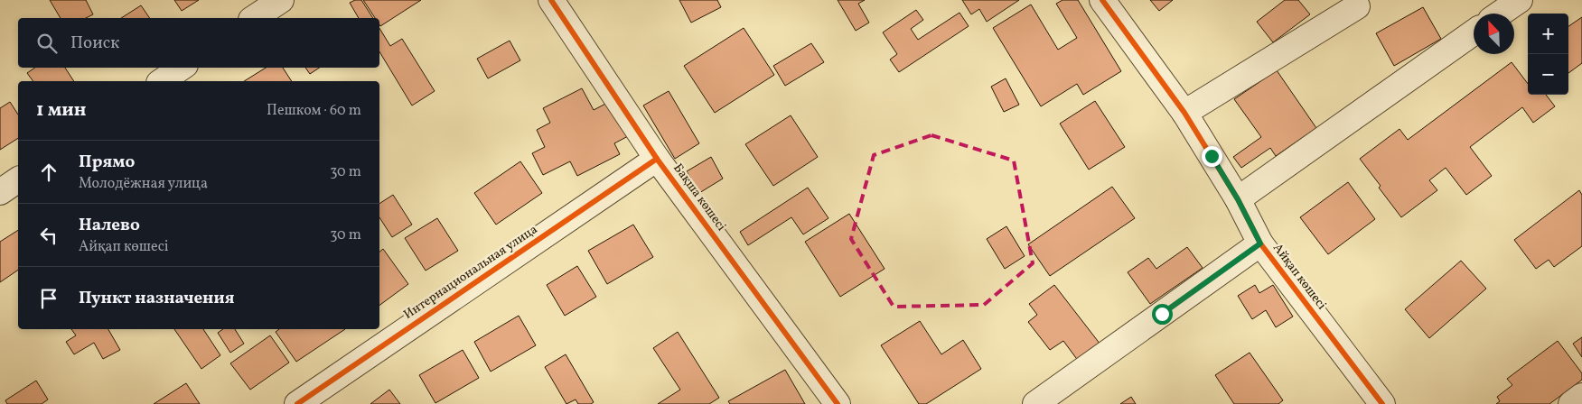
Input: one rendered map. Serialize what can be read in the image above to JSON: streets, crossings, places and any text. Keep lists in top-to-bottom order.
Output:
{
  "streets": {
    "street": ["Бақша көшесі", "Интернациональная улица", "Айқап көшесі"]
  },
  "crossings": [
    ["Бақша көшесі", "Интернациональная улица"]
  ],
  "north": "top left",
  "page": {
    "map_buttons": ["+", "−"],
    "search": "Поиск",
    "heading": ["1 мин", "Пешком · 60 m"],
    "list": [
      ["Прямо", "Молодёжная улица", "30 m"],
      ["Налево", "Айқап көшесі", "30 m"],
      "Пункт назначения"
    ]
  }
}
